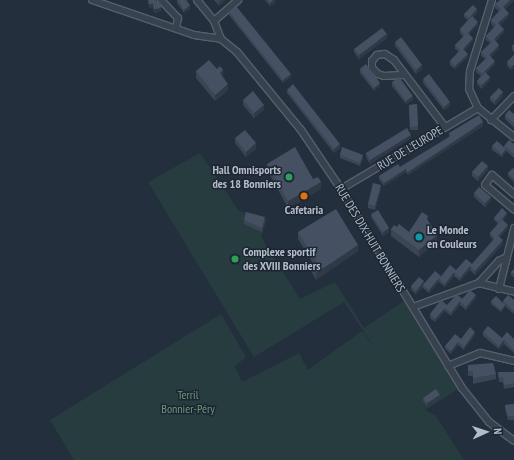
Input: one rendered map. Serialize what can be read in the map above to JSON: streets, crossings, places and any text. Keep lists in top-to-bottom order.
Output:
{
  "streets": {
    "street": ["RUE DE L'EUROPE", "RUE DES DIX-HUIT BONNIERS"]
  },
  "crossings": [
    ["RUE DE L'EUROPE", "RUE DES DIX-HUIT BONNIERS"]
  ],
  "parks": ["Terril Bonnier-Péry"],
  "places": [
    "Hall Omnisports des 18 Bonniers",
    "Cafetaria",
    "Le Monde en Couleurs",
    "Complexe sportif des XVIII Bonniers"
  ],
  "north": "right"
}
